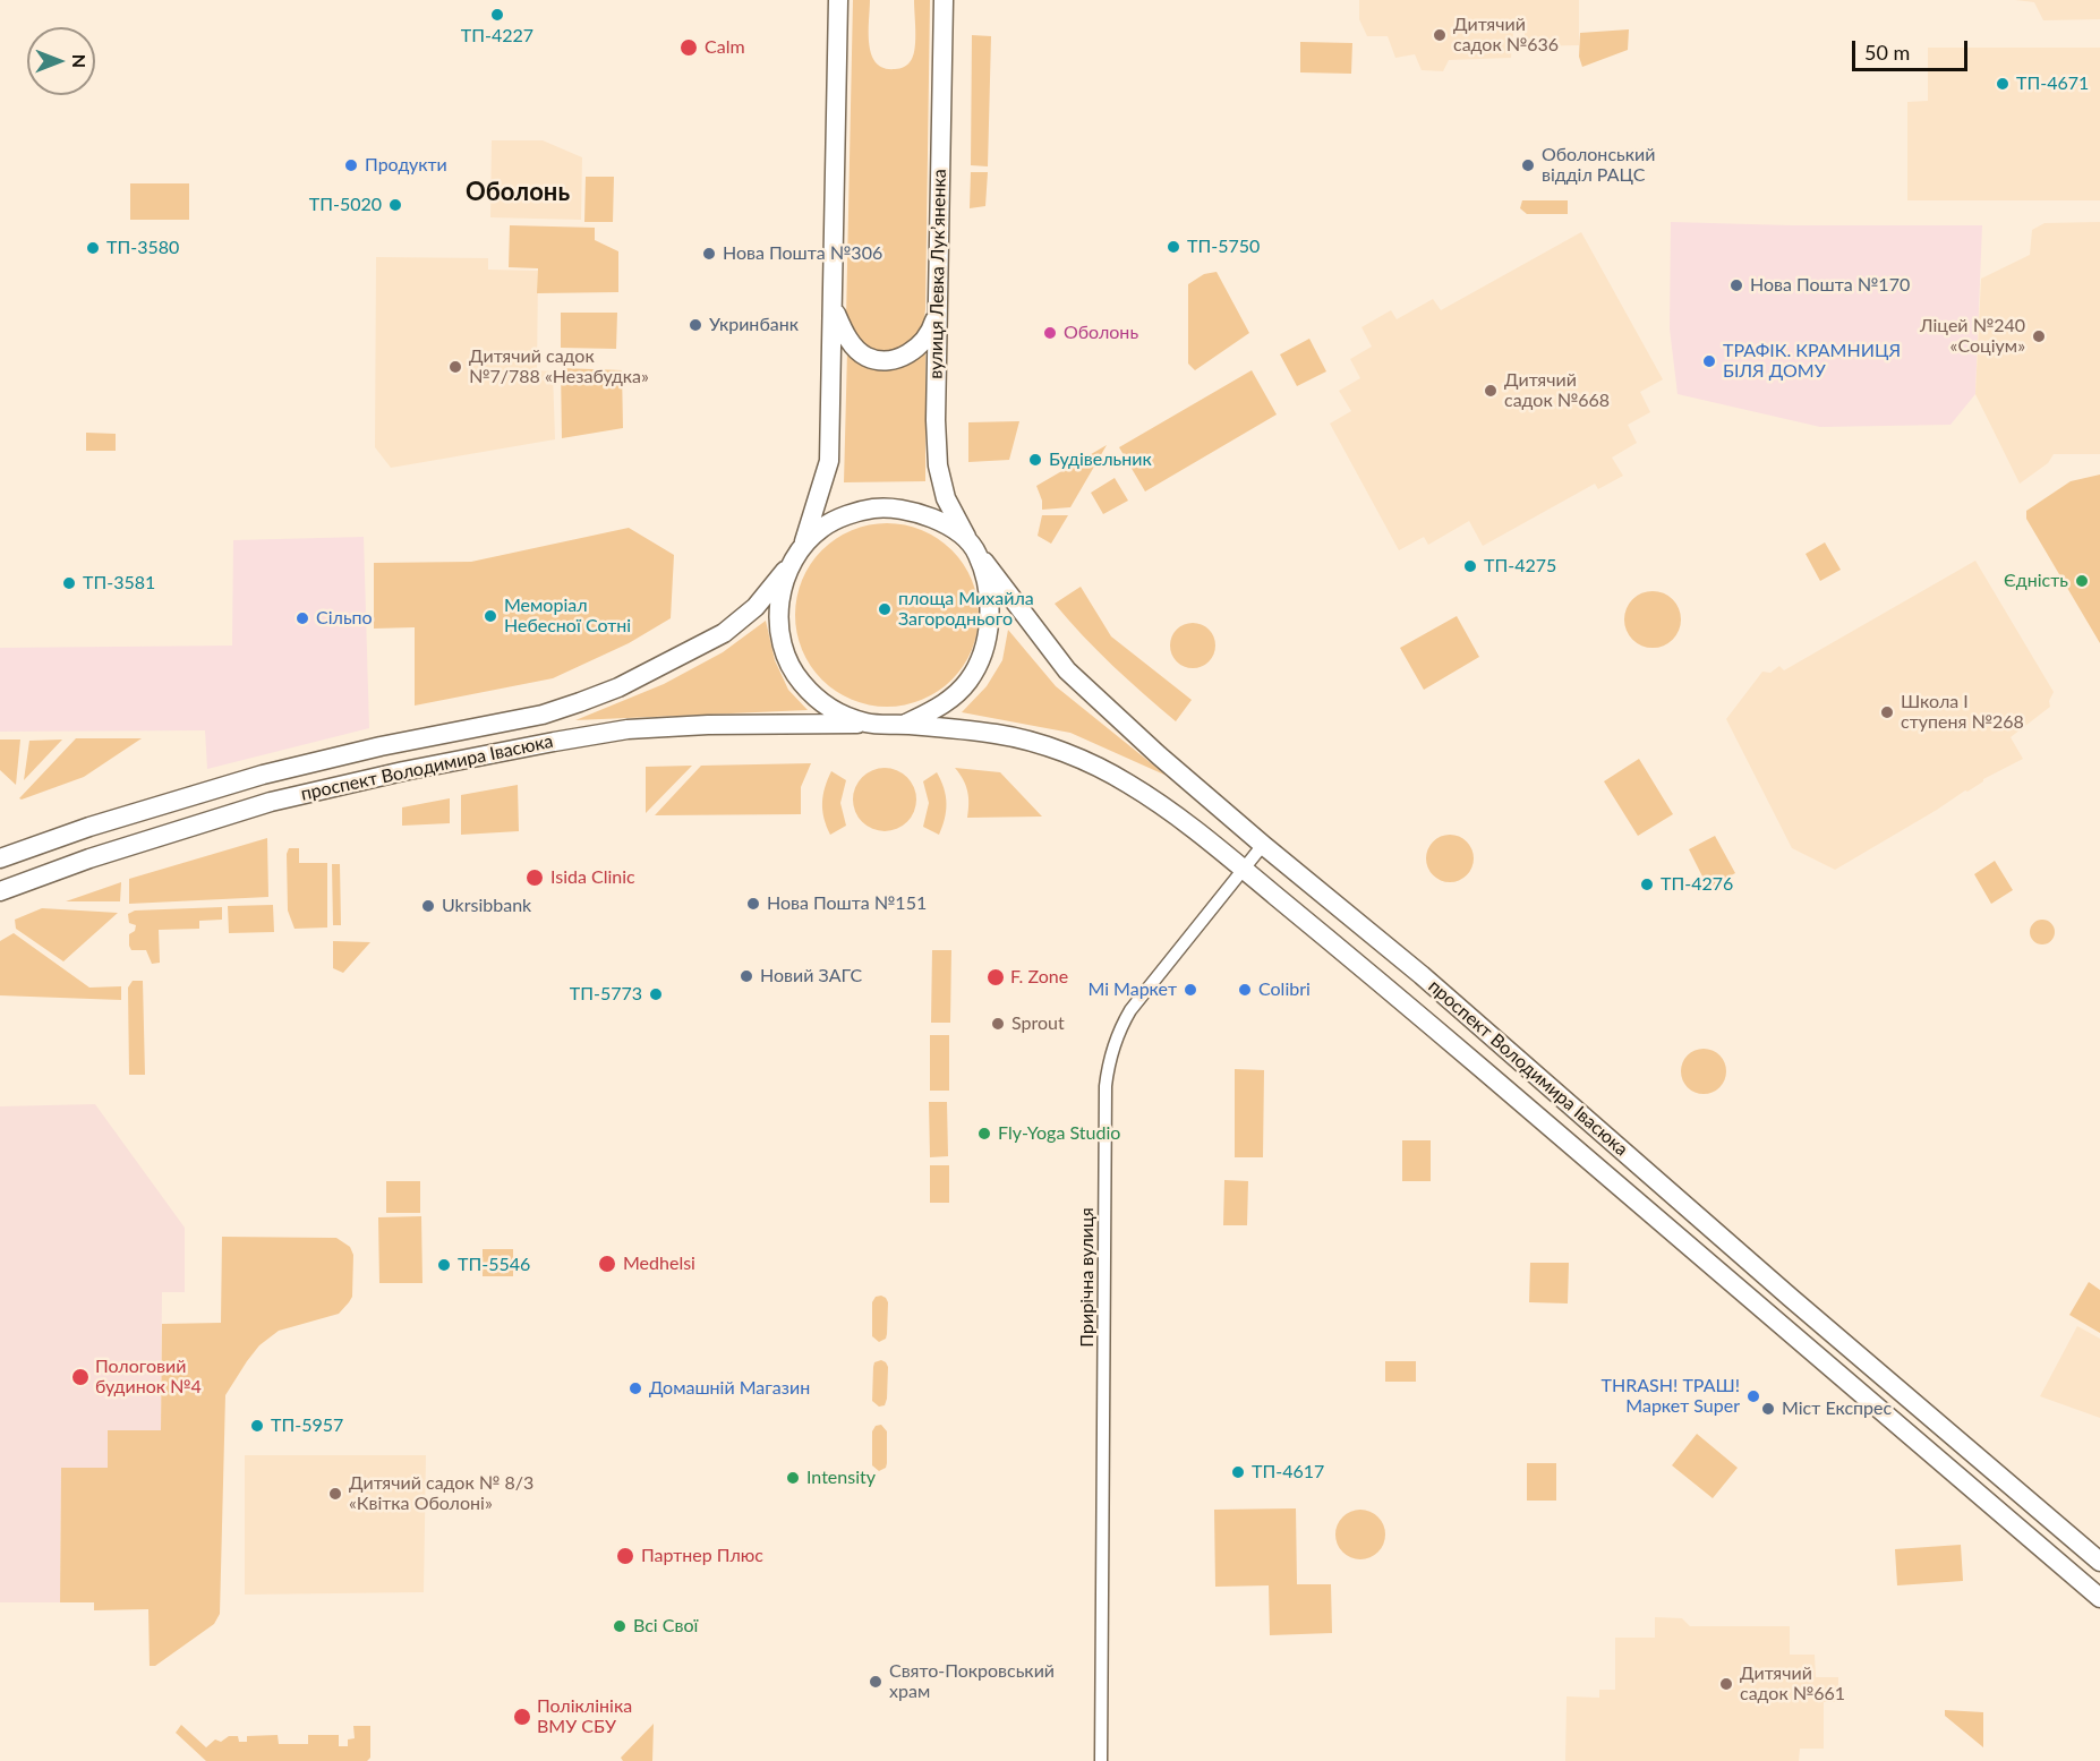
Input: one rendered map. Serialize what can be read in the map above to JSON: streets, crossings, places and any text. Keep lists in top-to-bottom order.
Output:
{
  "streets": {
    "main road": ["вулиця Левка Лукʼяненка", "проспект Володимира Івасюка"],
    "street": ["Прирічна вулиця"]
  },
  "crossings": [
    ["вулиця Левка Лукʼяненка", "проспект Володимира Івасюка"],
    ["проспект Володимира Івасюка", "Прирічна вулиця"]
  ],
  "districts": ["Оболонь"],
  "places": [
    "ТП-4227",
    "Дитячий садок №636",
    "Calm",
    "ТП-4671",
    "Продукти",
    "Оболонський відділ РАЦС",
    "ТП-5020",
    "ТП-5750",
    "ТП-3580",
    "Нова Пошта №306",
    "Нова Пошта №170",
    "Укринбанк",
    "Оболонь",
    "Ліцей №240 «Соціум»",
    "ТРАФІК. КРАМНИЦЯ БІЛЯ ДОМУ",
    "Дитячий садок №7/788 «Незабудка»",
    "Дитячий садок №668",
    "Будівельник",
    "ТП-4275",
    "Єдність",
    "ТП-3581",
    "площа Михайла Загороднього",
    "Меморіал Небесної Сотні",
    "Сільпо",
    "Школа І ступеня №268",
    "Isida Clinic",
    "ТП-4276",
    "Нова Пошта №151",
    "Ukrsibbank",
    "Новий ЗАГС",
    "F. Zone",
    "Мі Маркет",
    "Colibri",
    "ТП-5773",
    "Sprout",
    "Fly-Yoga Studio",
    "Medhelsi",
    "ТП-5546",
    "Пологовий будинок №4",
    "Домашній Магазин",
    "THRASH! ТРАШ! Маркет Super",
    "Міст Експрес",
    "ТП-5957",
    "ТП-4617",
    "Intensity",
    "Дитячий садок № 8/3 «Квітка Оболоні»",
    "Партнер Плюс",
    "Всі Свої",
    "Свято-Покровський храм",
    "Дитячий садок №661",
    "Поліклініка ВМУ СБУ"
  ],
  "scale_bar": "50 m",
  "north": "right"
}
